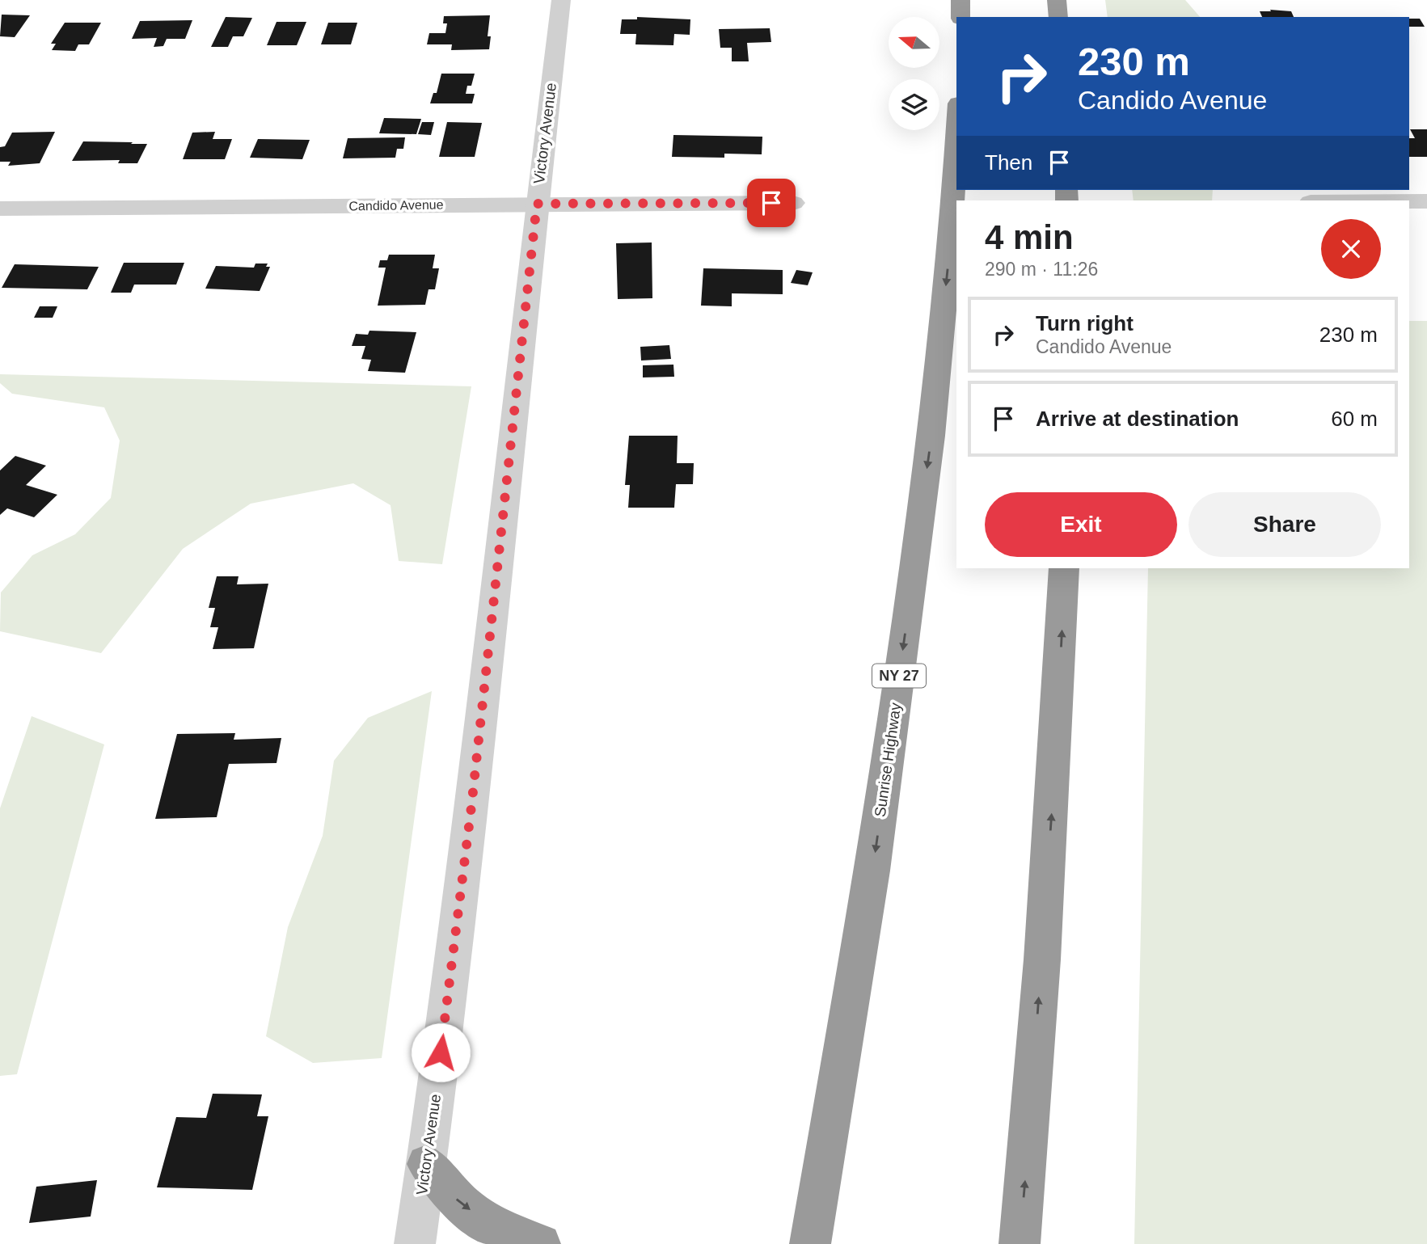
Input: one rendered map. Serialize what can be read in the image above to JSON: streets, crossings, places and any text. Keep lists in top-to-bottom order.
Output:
{
  "streets": {
    "highway": ["NY 27", "Sunrise Highway"],
    "street": ["Victory Avenue", "Candido Avenue"]
  },
  "crossings": [
    ["Victory Avenue", "Candido Avenue"]
  ],
  "north": "left",
  "page": {
    "turn": ["230 m", "Candido Avenue"],
    "then": "Then",
    "heading": ["4 min", "290 m · 11:26"],
    "list": [
      {
        "name": "Turn right",
        "note": "Candido Avenue",
        "value": "230 m"
      },
      {
        "name": "Arrive at destination",
        "value": "60 m"
      }
    ],
    "buttons": ["Exit", "Share"]
  }
}
